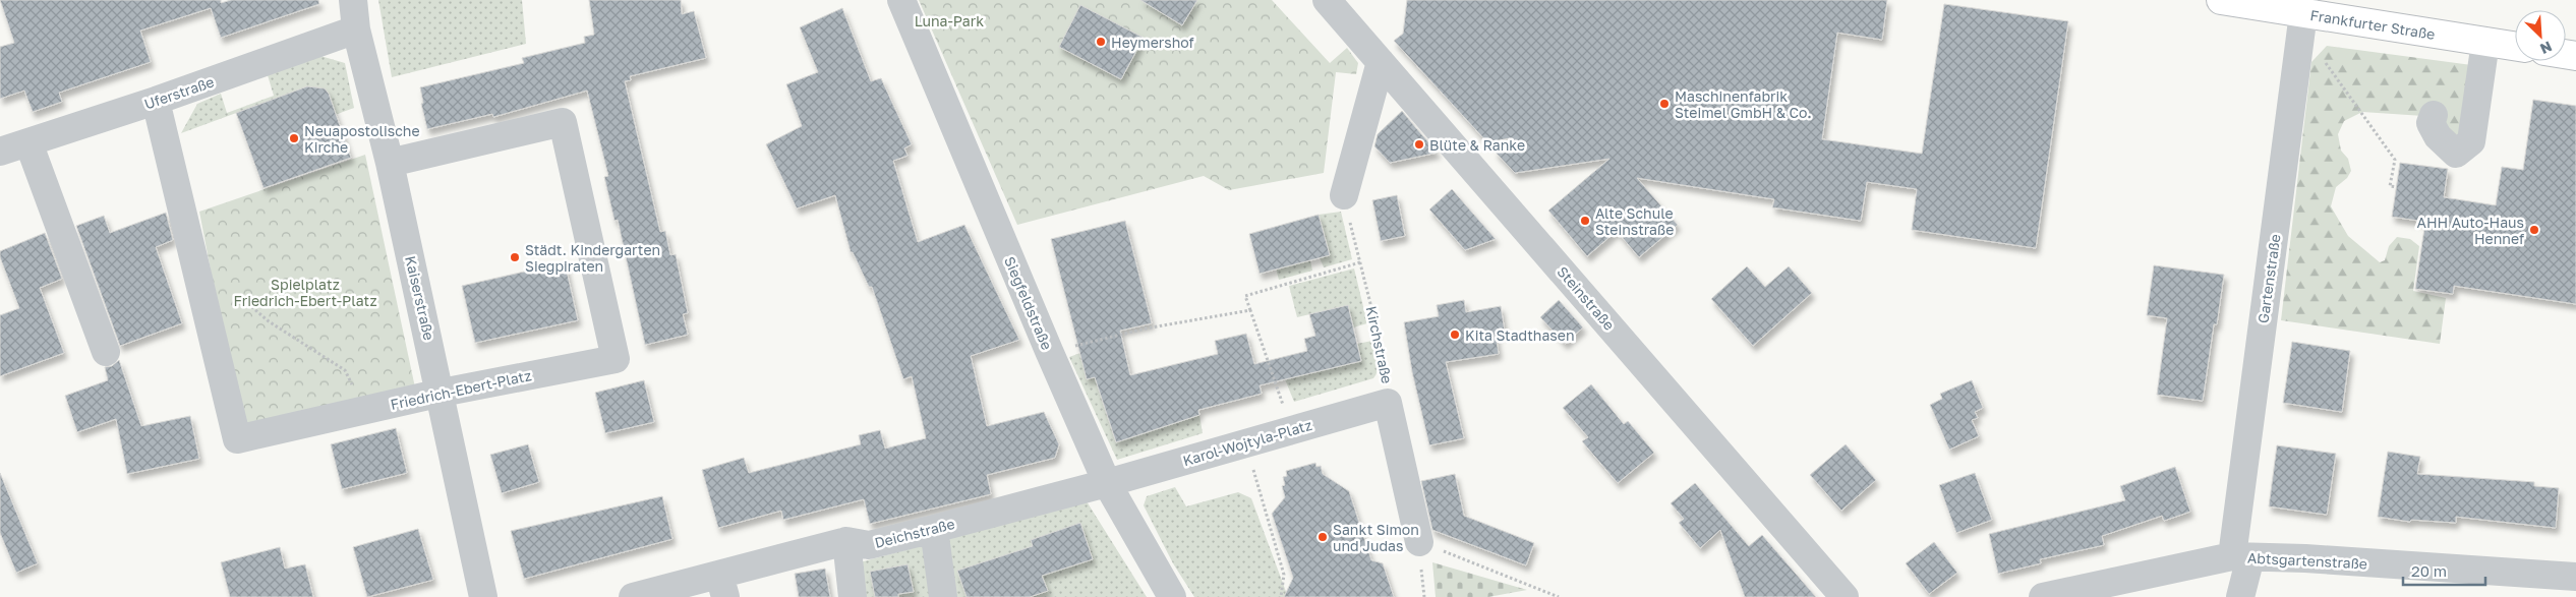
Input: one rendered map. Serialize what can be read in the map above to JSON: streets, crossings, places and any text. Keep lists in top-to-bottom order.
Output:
{
  "streets": {
    "main road": ["Frankfurter Straße"],
    "street": [
      "Uferstraße",
      "Gartenstraße",
      "Kaiserstraße",
      "Steinstraße",
      "Siegfeldstraße",
      "Kirchstraße",
      "Friedrich-Ebert-Platz",
      "Karol-Wojtyla-Platz",
      "Deichstraße",
      "Abtsgartenstraße"
    ]
  },
  "crossings": [
    ["Frankfurter Straße", "Gartenstraße"],
    ["Uferstraße", "Kaiserstraße"],
    ["Uferstraße", "Friedrich-Ebert-Platz"],
    ["Gartenstraße", "Abtsgartenstraße"],
    ["Kaiserstraße", "Friedrich-Ebert-Platz"],
    ["Siegfeldstraße", "Karol-Wojtyla-Platz"],
    ["Siegfeldstraße", "Deichstraße"],
    ["Kirchstraße", "Karol-Wojtyla-Platz"],
    ["Karol-Wojtyla-Platz", "Deichstraße"]
  ],
  "parks": ["Luna-Park", "Spielplatz Friedrich-Ebert-Platz"],
  "places": [
    "Heymershof",
    "Maschinenfabrik Steimel GmbH & Co.",
    "Neuapostolische Kirche",
    "Blüte & Ranke",
    "Alte Schule Steinstraße",
    "AHH Auto-Haus Hennef",
    "Städt. Kindergarten Siegpiraten",
    "Kita Stadthasen",
    "Sankt Simon und Judas"
  ],
  "scale_bar": "20 m",
  "north": "bottom right"
}
